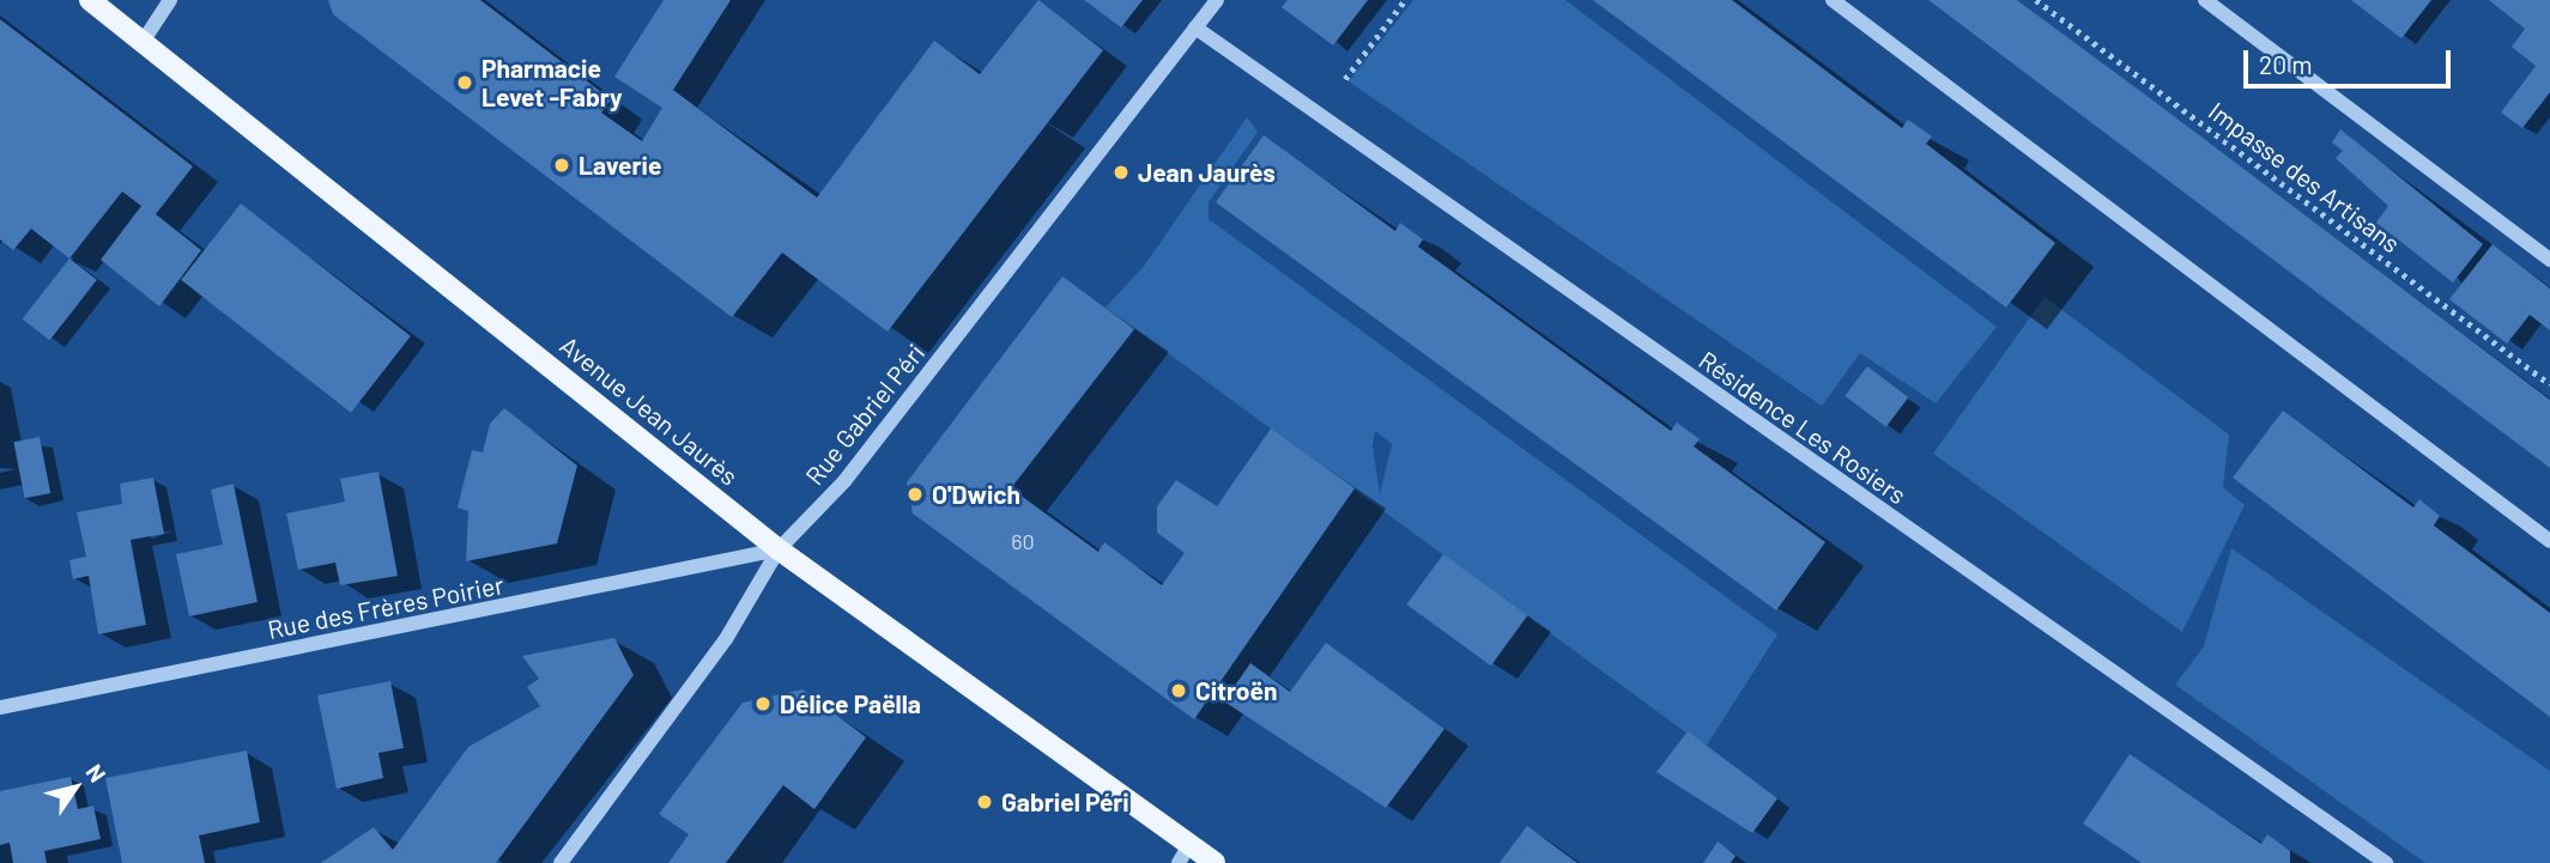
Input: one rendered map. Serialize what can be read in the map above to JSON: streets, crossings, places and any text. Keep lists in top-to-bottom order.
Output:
{
  "streets": {
    "main road": ["Avenue Jean Jaurès"],
    "street": ["Rue Gabriel Péri", "Résidence Les Rosiers", "Rue des Frères Poirier"],
    "path": ["Impasse des Artisans"]
  },
  "crossings": [
    ["Avenue Jean Jaurès", "Rue Gabriel Péri"],
    ["Avenue Jean Jaurès", "Rue des Frères Poirier"],
    ["Rue Gabriel Péri", "Résidence Les Rosiers"],
    ["Rue Gabriel Péri", "Rue des Frères Poirier"]
  ],
  "places": [
    "Pharmacie Levet -Fabry",
    "Laverie",
    "Jean Jaurès",
    "O'Dwich",
    "Citroën",
    "Délice Paëlla",
    "Gabriel Péri"
  ],
  "house_numbers": ["60"],
  "scale_bar": "20 m",
  "north": "top right"
}
